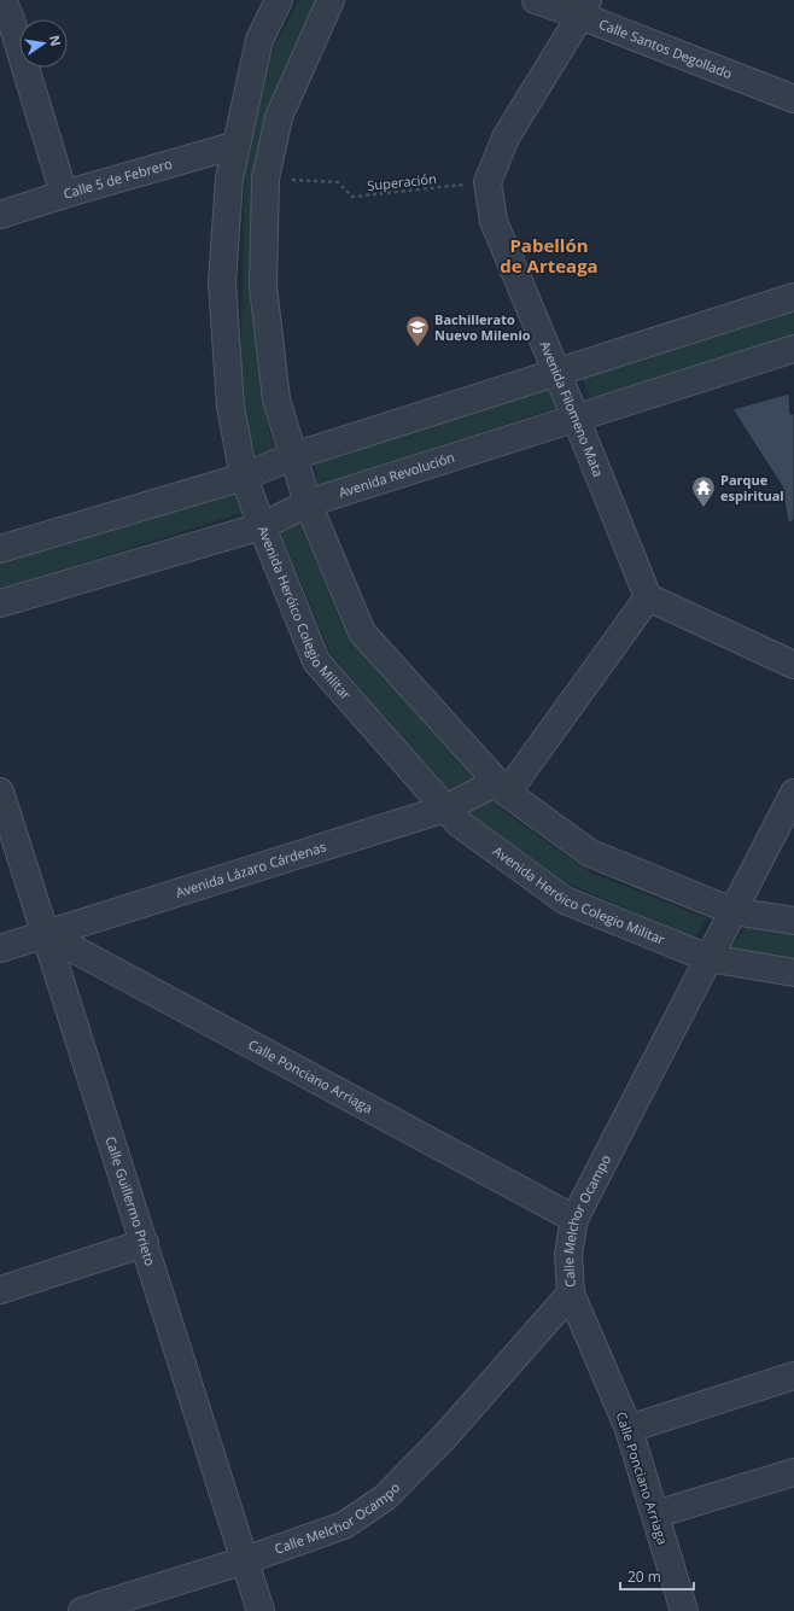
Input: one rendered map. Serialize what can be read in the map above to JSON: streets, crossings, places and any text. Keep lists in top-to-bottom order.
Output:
{
  "streets": {
    "street": [
      "Calle Santos Degollado",
      "Calle 5 de Febrero",
      "Avenida Filomeno Mata",
      "Avenida Revolución",
      "Avenida Heróico Colegio Militar",
      "Avenida Lázaro Cárdenas",
      "Calle Ponciano Arriaga",
      "Calle Guillermo Prieto",
      "Calle Melchor Ocampo"
    ],
    "path": ["Superación"]
  },
  "crossings": [
    ["Calle 5 de Febrero", "Avenida Heróico Colegio Militar"],
    ["Superación", "Avenida Filomeno Mata"],
    ["Avenida Filomeno Mata", "Avenida Revolución"],
    ["Avenida Revolución", "Avenida Heróico Colegio Militar"],
    ["Avenida Heróico Colegio Militar", "Avenida Lázaro Cárdenas"],
    ["Avenida Heróico Colegio Militar", "Calle Melchor Ocampo"],
    ["Avenida Lázaro Cárdenas", "Calle Ponciano Arriaga"],
    ["Avenida Lázaro Cárdenas", "Calle Guillermo Prieto"],
    ["Calle Ponciano Arriaga", "Calle Guillermo Prieto"],
    ["Calle Ponciano Arriaga", "Calle Melchor Ocampo"],
    ["Calle Guillermo Prieto", "Calle Melchor Ocampo"]
  ],
  "districts": ["Pabellón de Arteaga"],
  "places": {
    "school or university": ["Bachillerato Nuevo Milenio"],
    "temple": ["Parque espiritual"]
  },
  "scale_bar": "20 m",
  "north": "right"
}
